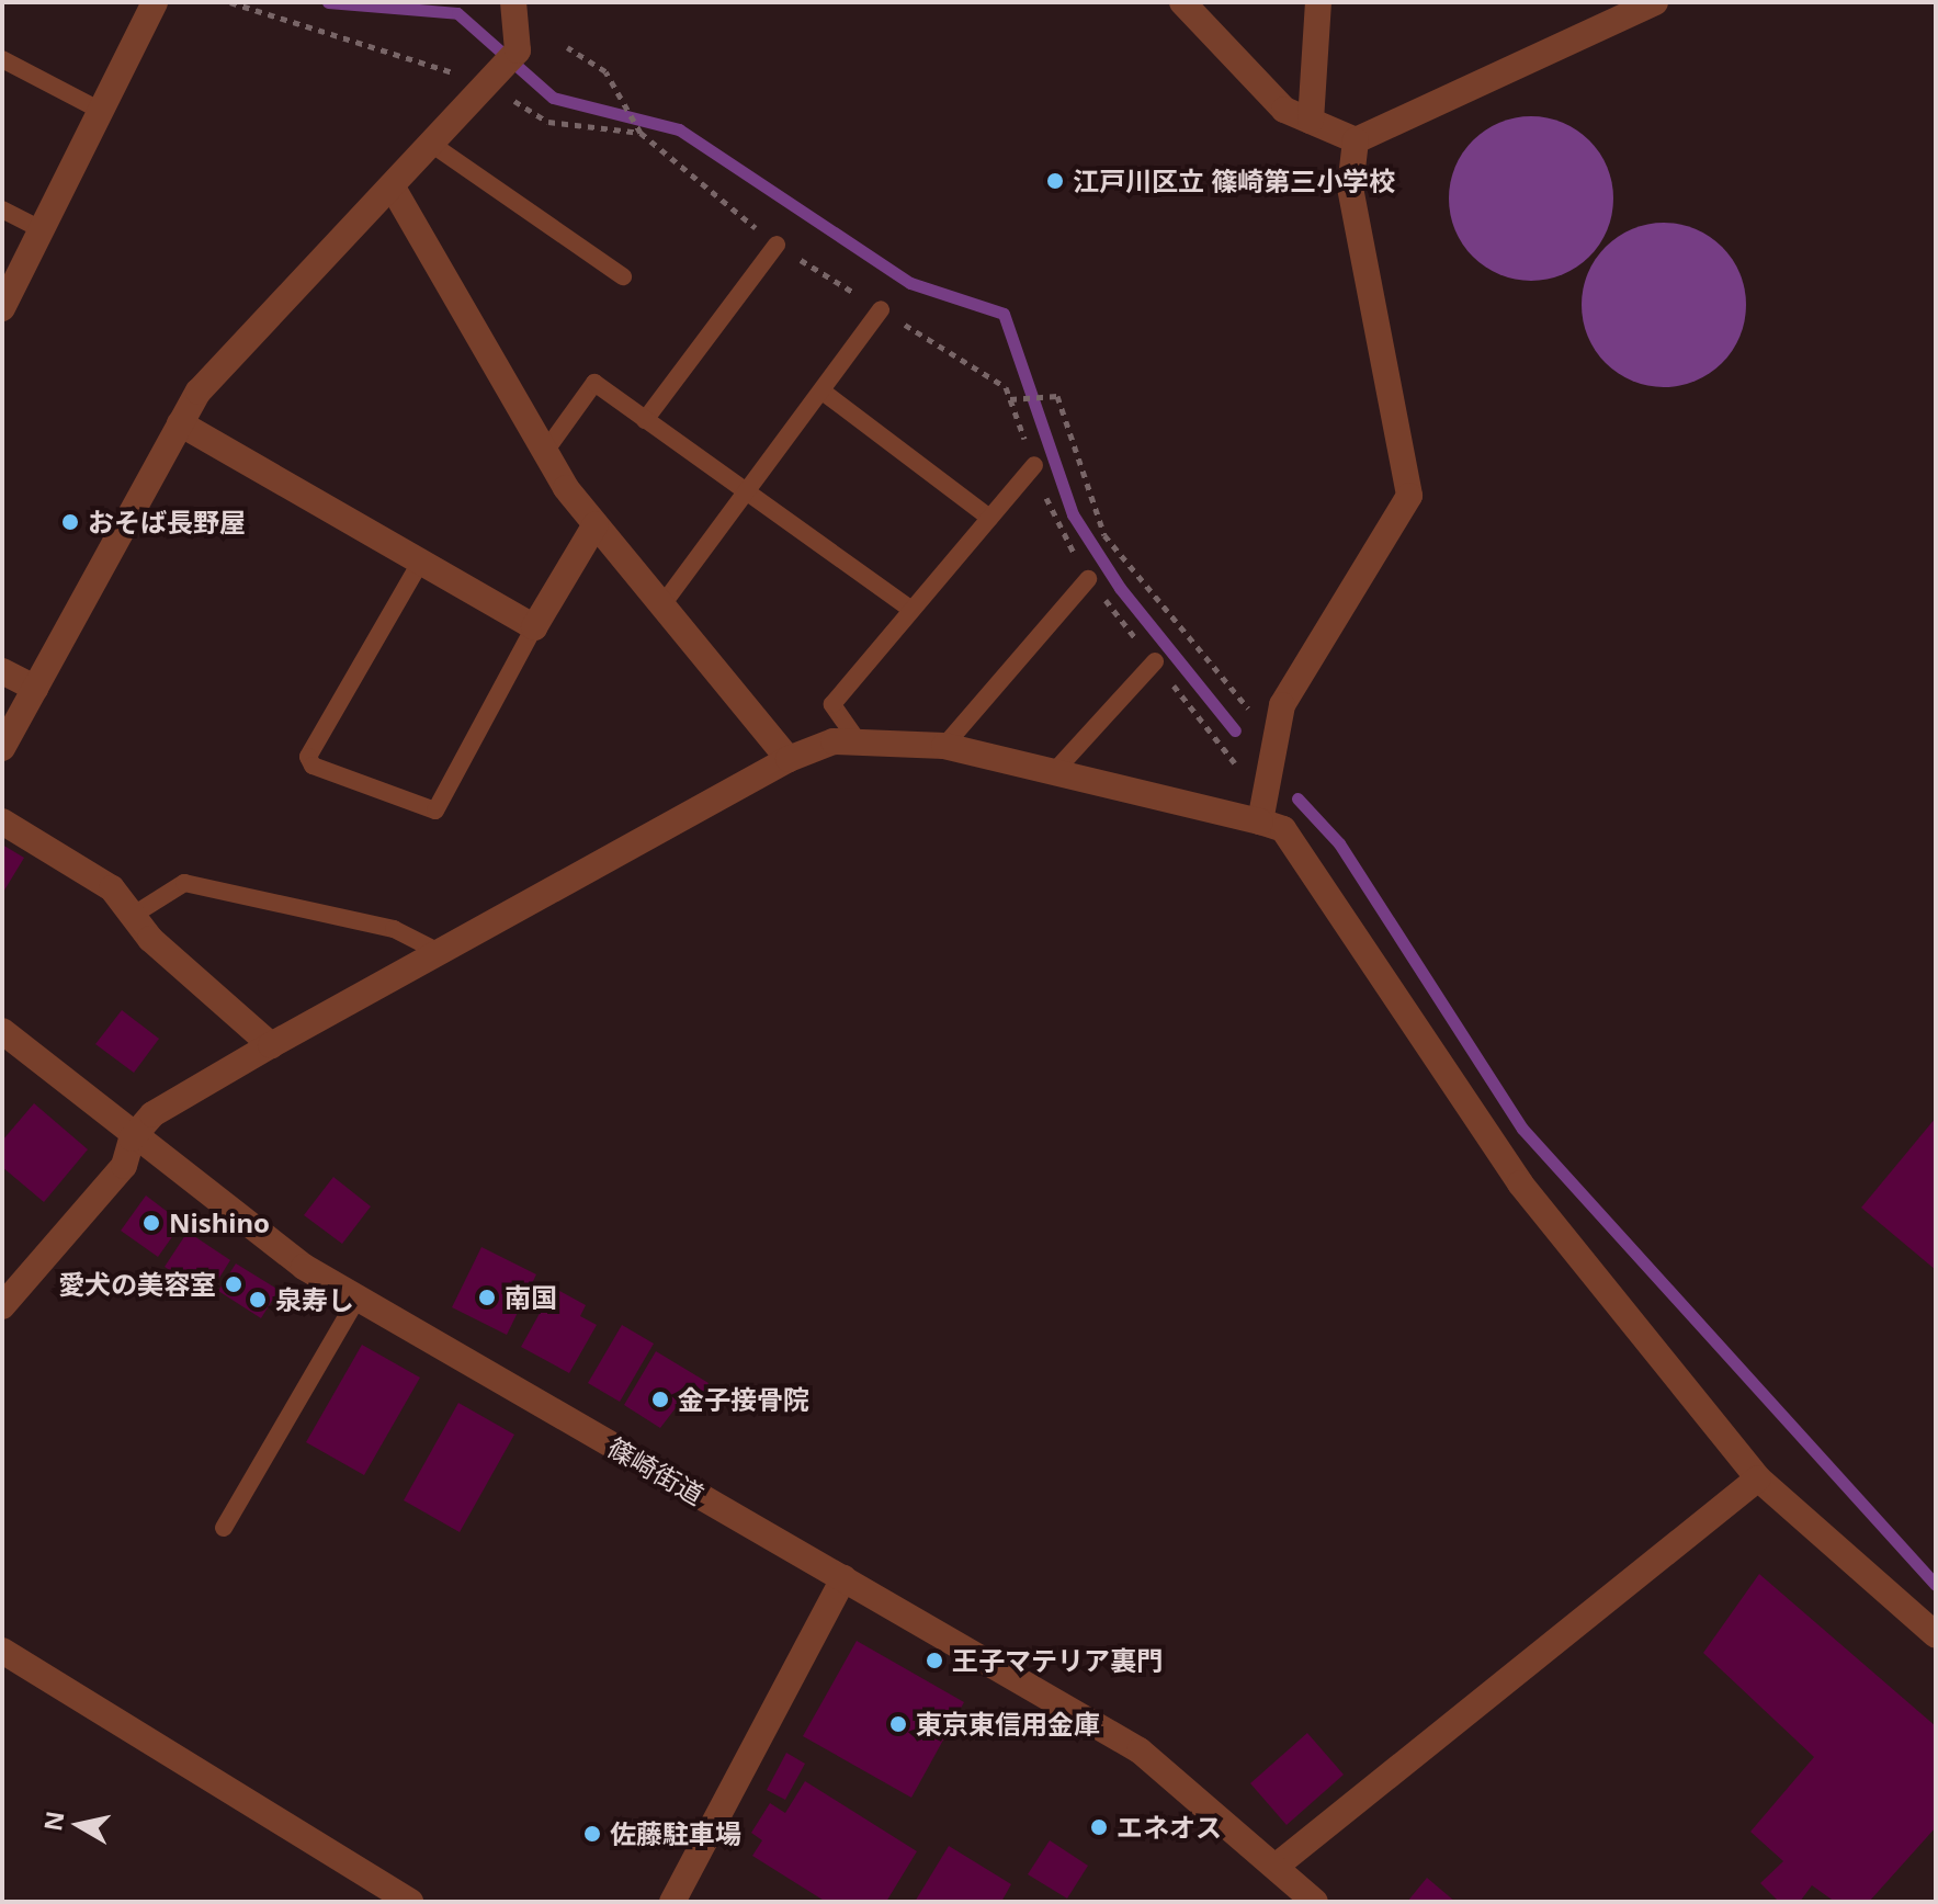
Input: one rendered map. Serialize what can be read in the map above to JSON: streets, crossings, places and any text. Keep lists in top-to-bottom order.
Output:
{
  "streets": {
    "street": ["篠崎街道"]
  },
  "places": [
    "江戸川区立 篠崎第三小学校",
    "おそば長野屋",
    "Nishino",
    "愛犬の美容室",
    "南国",
    "泉寿し",
    "金子接骨院",
    "王子マテリア裏門",
    "東京東信用金庫",
    "エネオス",
    "佐藤駐車場"
  ],
  "north": "left"
}
